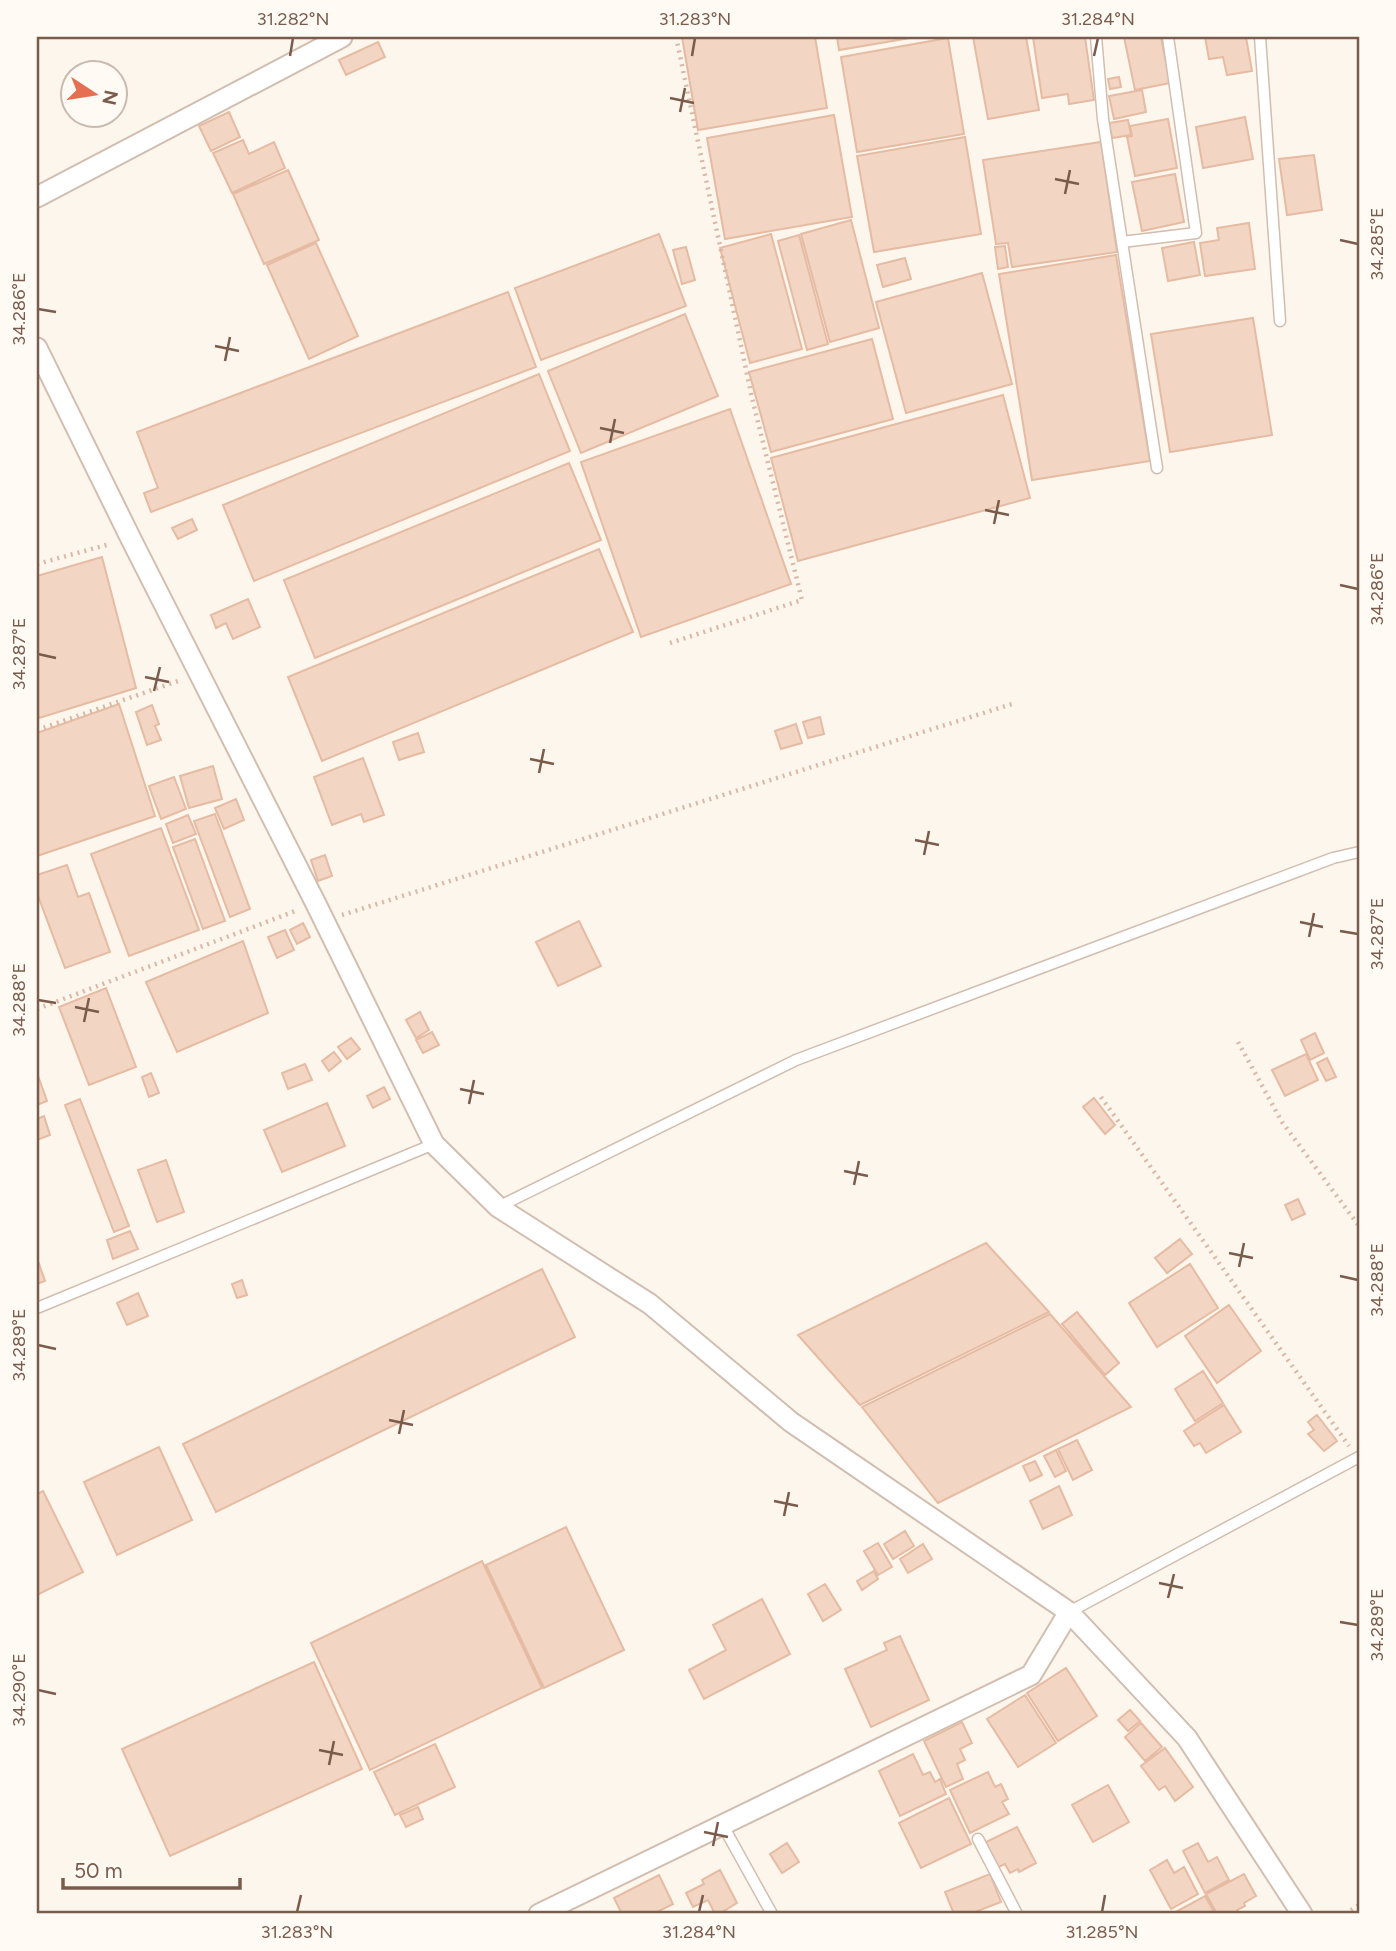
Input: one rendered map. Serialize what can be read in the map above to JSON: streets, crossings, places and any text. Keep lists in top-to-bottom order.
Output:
{
  "scale_bar": "50 m",
  "north": "right",
  "coordinates": [
    "31.282°N",
    "31.283°N",
    "31.284°N",
    "34.285°E",
    "34.286°E",
    "34.287°E",
    "34.288°E",
    "34.289°E",
    "34.290°E",
    "31.285°N"
  ]
}
